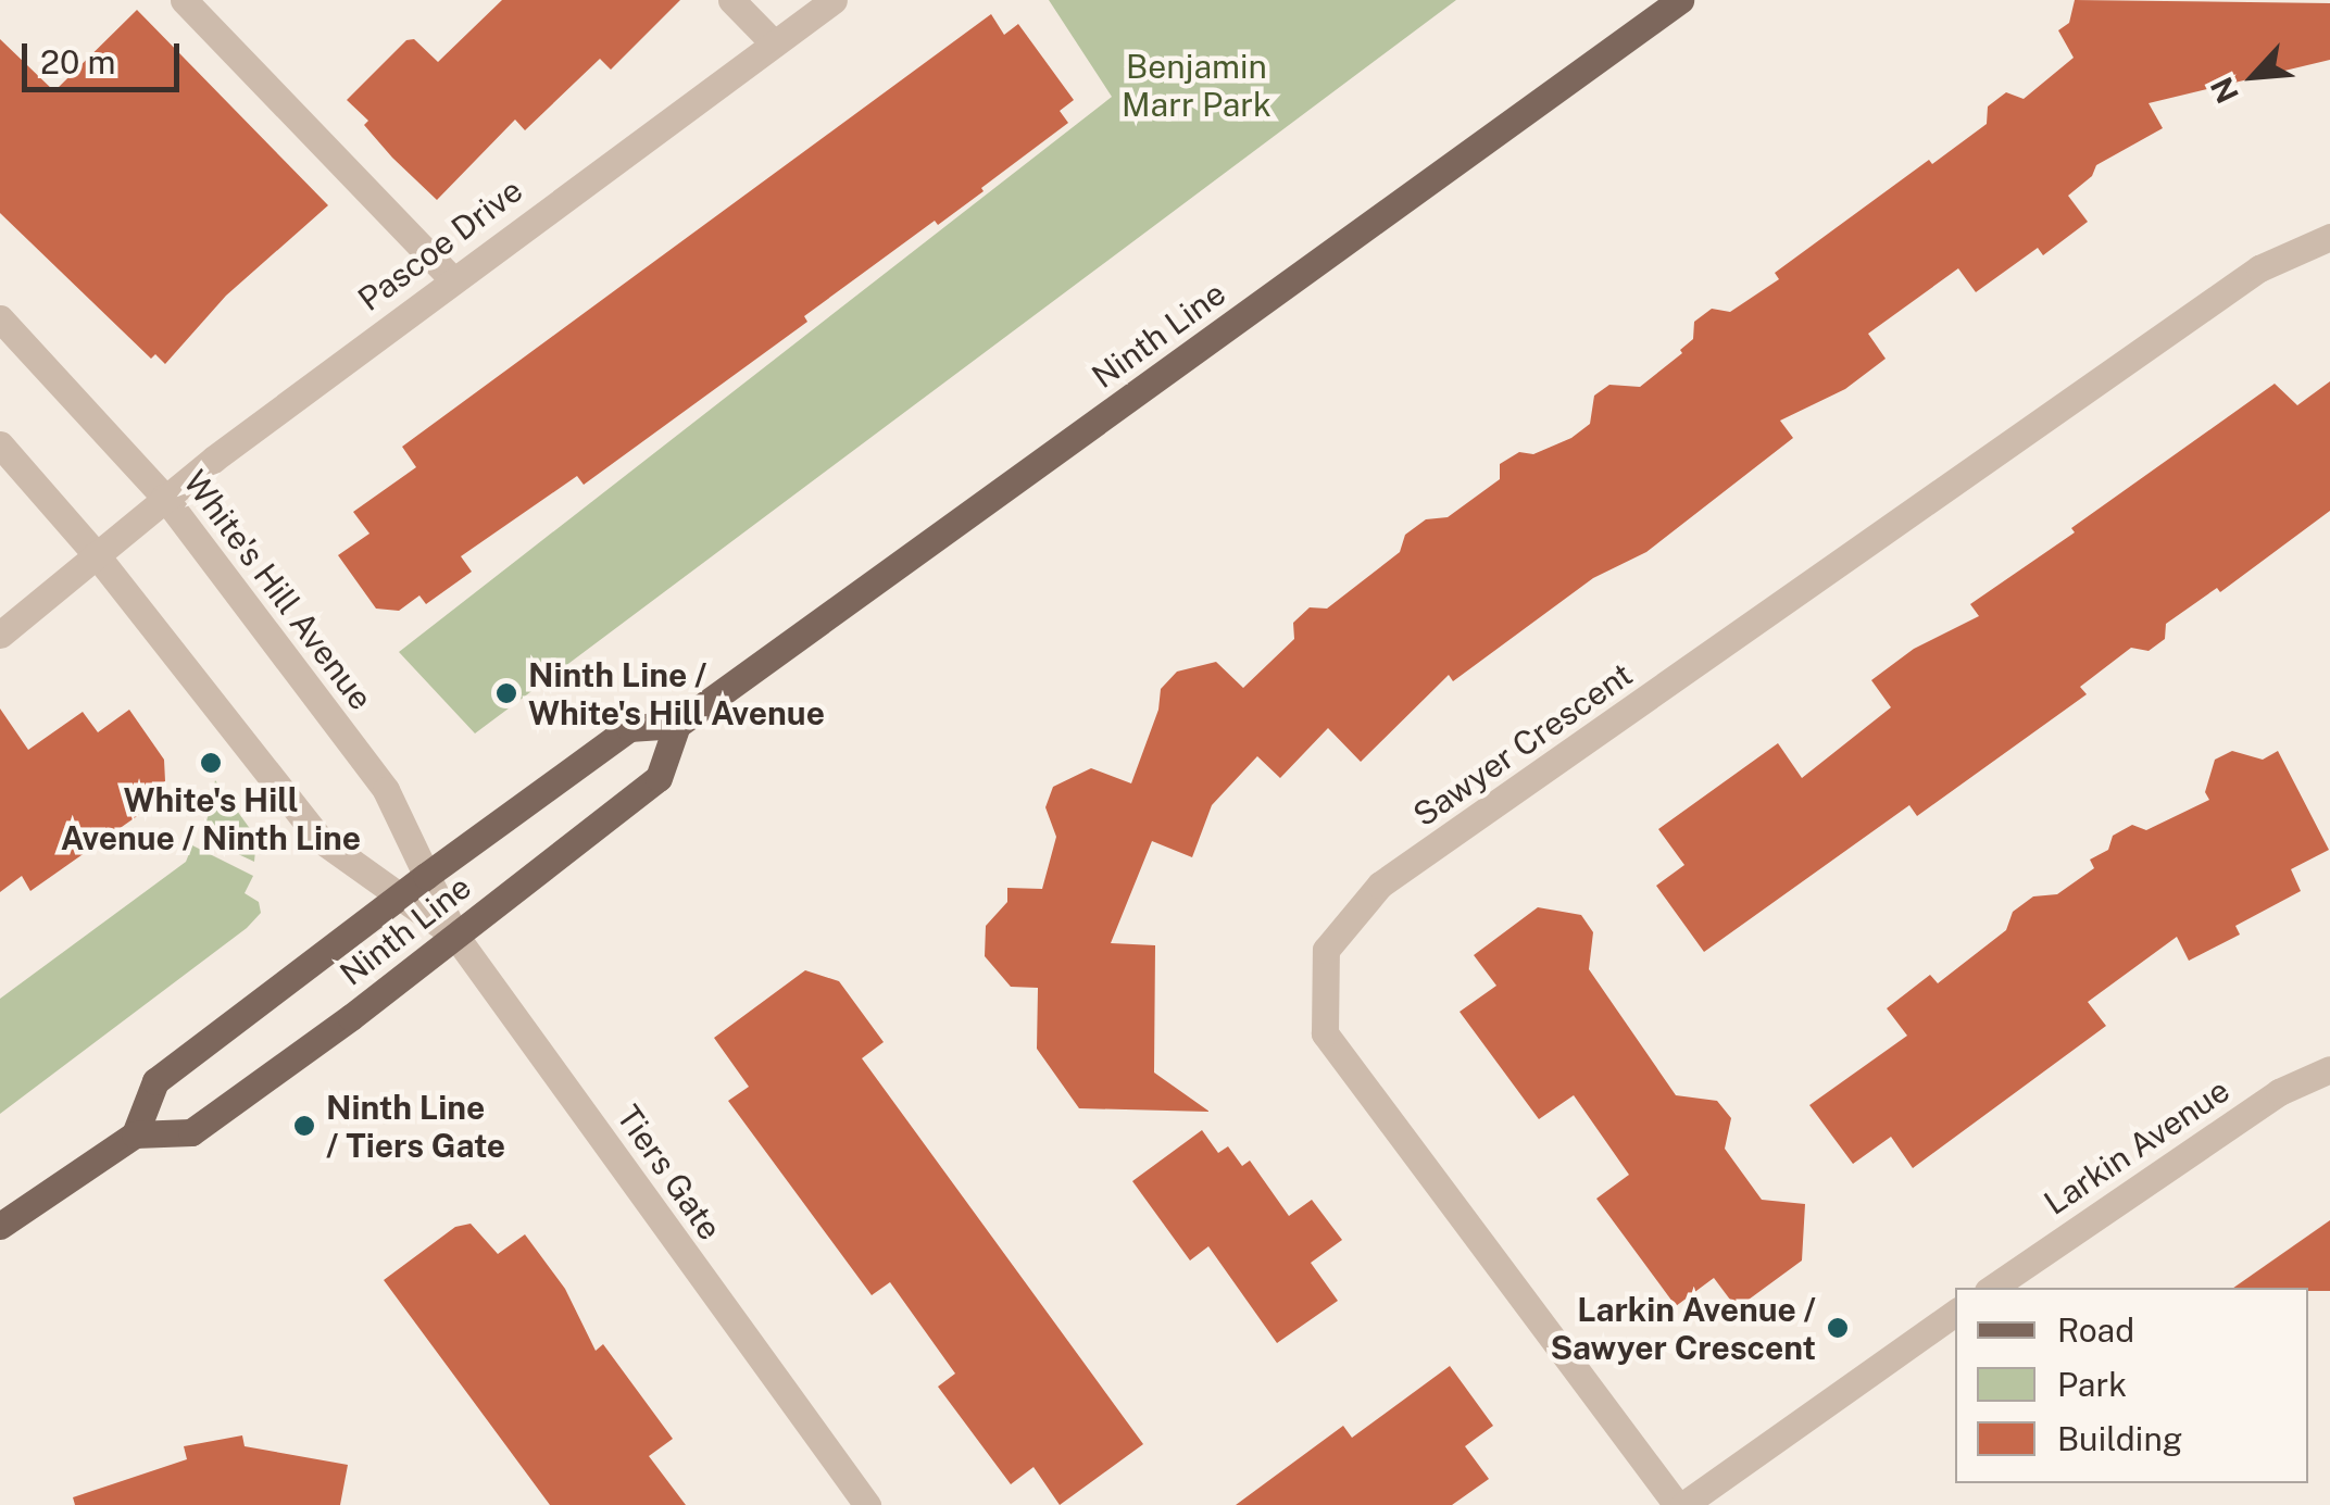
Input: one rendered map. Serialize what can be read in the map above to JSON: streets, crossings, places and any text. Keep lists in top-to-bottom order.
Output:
{
  "streets": {
    "main road": ["Ninth Line"],
    "street": [
      "Pascoe Drive",
      "White's Hill Avenue",
      "Sawyer Crescent",
      "Larkin Avenue",
      "Tiers Gate"
    ]
  },
  "crossings": [
    ["Pascoe Drive", "White's Hill Avenue"],
    ["Ninth Line", "White's Hill Avenue"],
    ["Ninth Line", "Tiers Gate"],
    ["White's Hill Avenue", "Tiers Gate"]
  ],
  "parks": ["Benjamin Marr Park"],
  "places": [
    "Ninth Line / White's Hill Avenue",
    "White's Hill Avenue / Ninth Line",
    "Ninth Line / Tiers Gate",
    "Larkin Avenue / Sawyer Crescent"
  ],
  "legend": ["Road", "Park", "Building"],
  "scale_bar": "20 m",
  "north": "bottom left"
}
